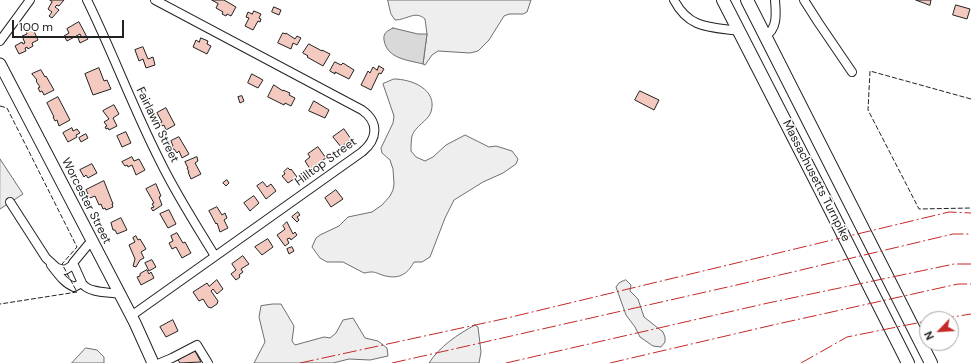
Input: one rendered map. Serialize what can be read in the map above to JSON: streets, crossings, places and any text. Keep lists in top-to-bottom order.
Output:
{
  "streets": {
    "highway": ["Massachusetts Turnpike"],
    "main road": ["Worcester Street"],
    "street": ["Fairlawn Street", "Hilltop Street"]
  },
  "crossings": [
    ["Fairlawn Street", "Hilltop Street"],
    ["Hilltop Street", "Worcester Street"]
  ],
  "scale_bar": "100 m",
  "north": "bottom left"
}
